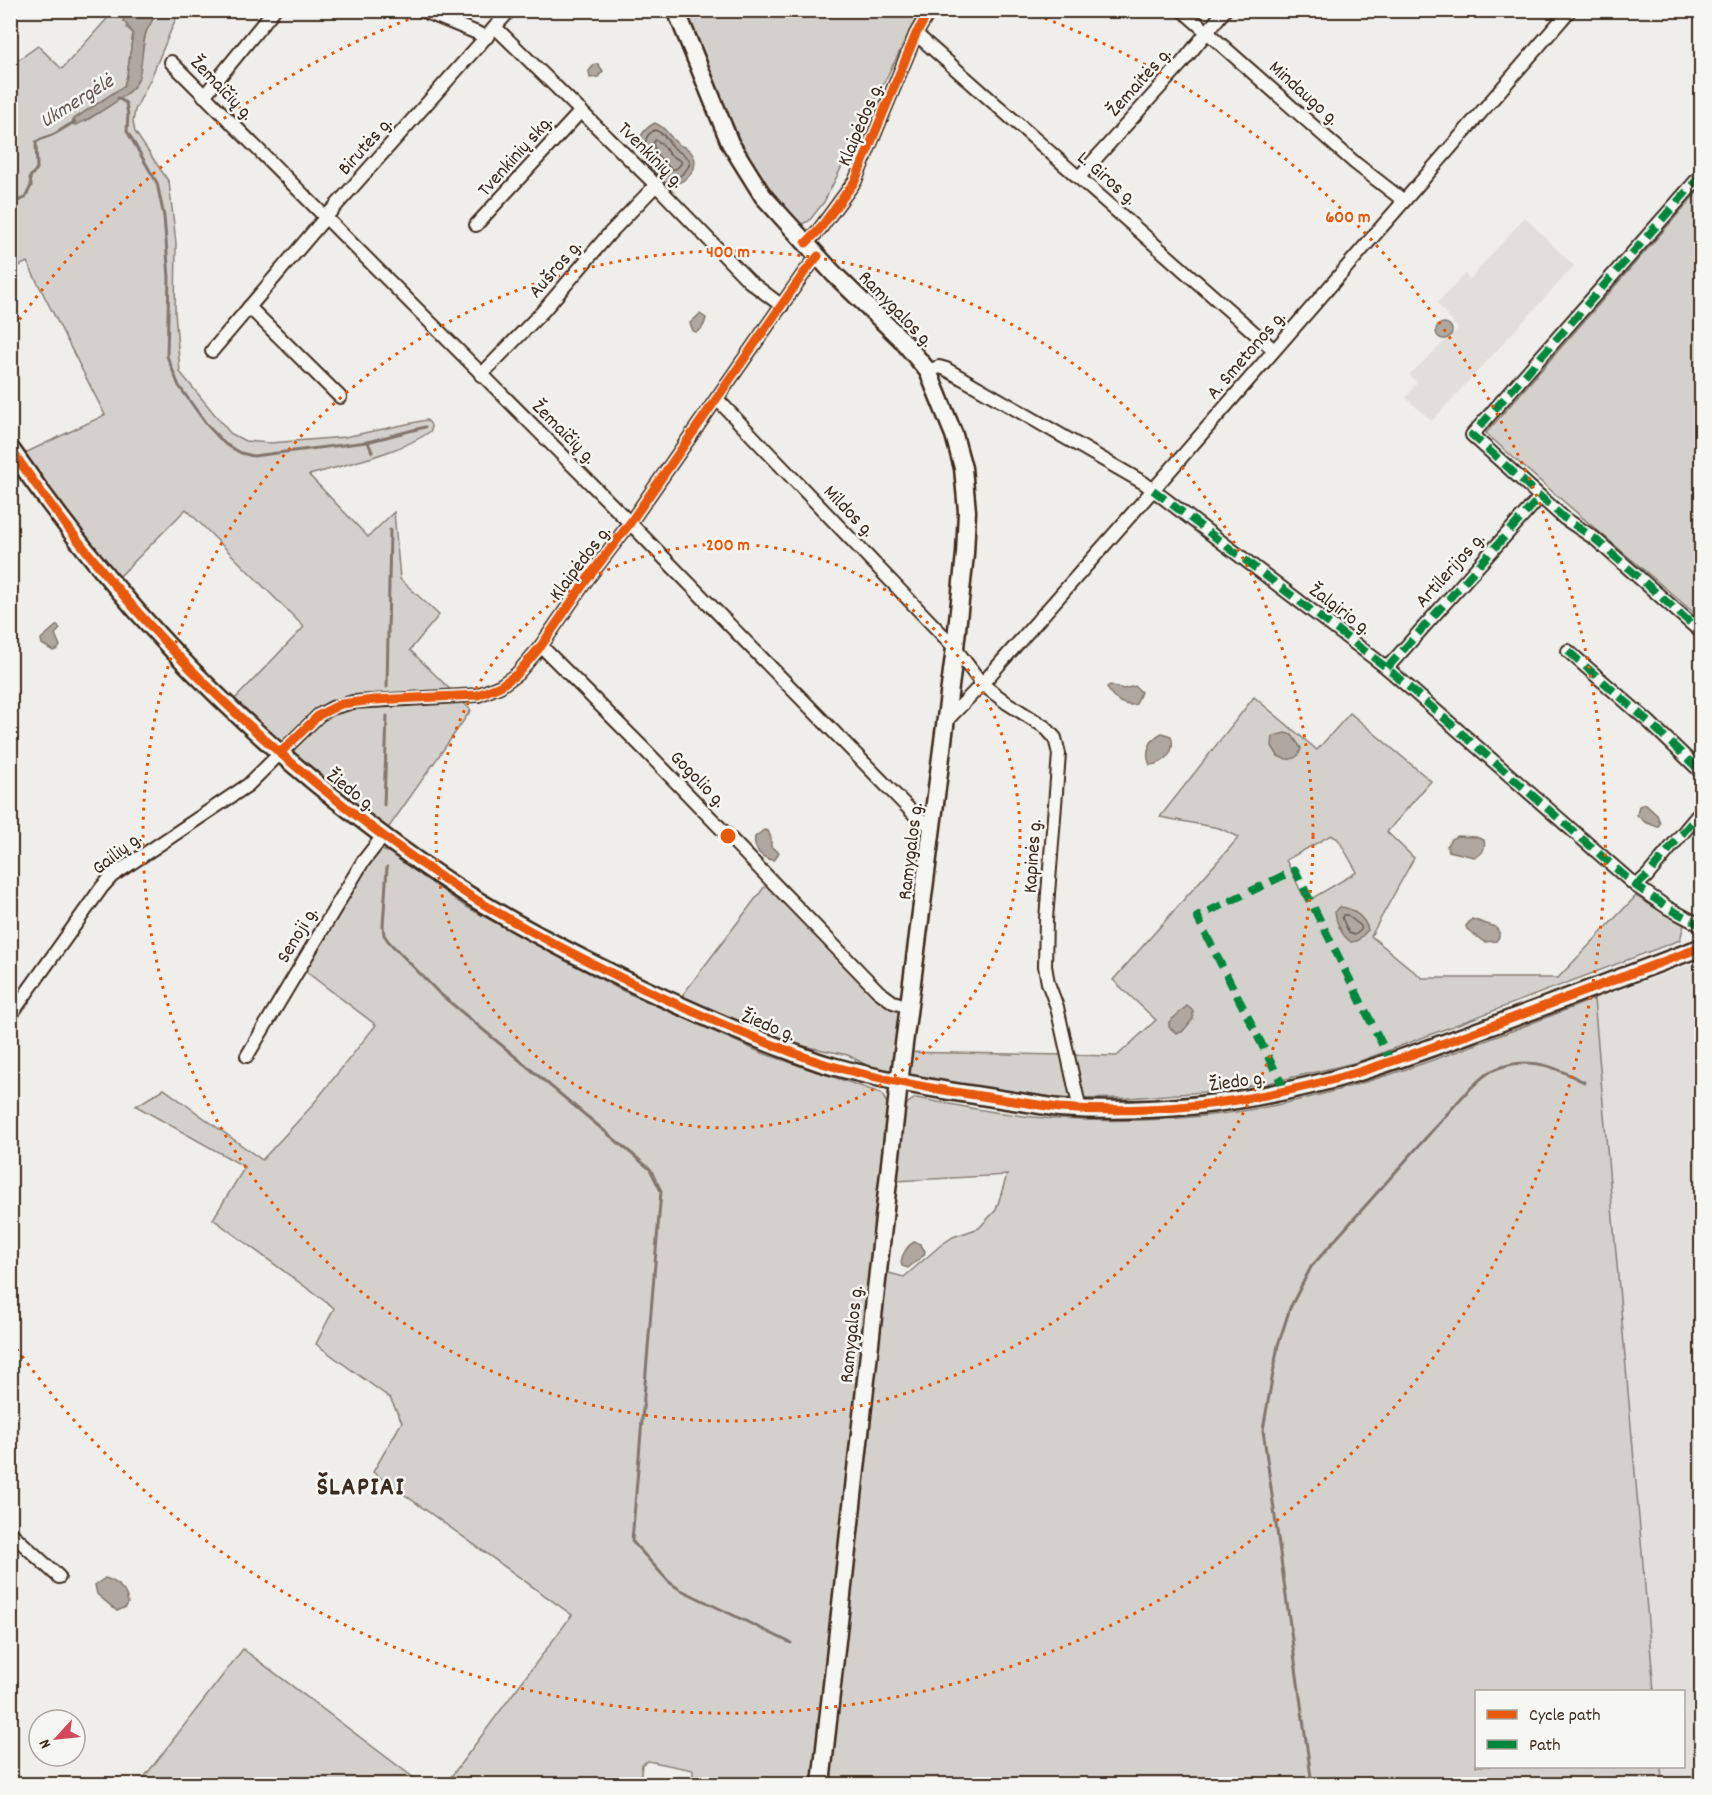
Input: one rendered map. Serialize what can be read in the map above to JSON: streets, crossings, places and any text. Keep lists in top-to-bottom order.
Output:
{
  "streets": {
    "street": [
      "Žemaitės g.",
      "Žemaičių g.",
      "Mindaugo g.",
      "Klaipėdos g.",
      "Birutės g.",
      "Tvenkinių g.",
      "Tvenkinių skg.",
      "L. Giros g.",
      "Aušros g.",
      "Ramygalos g.",
      "A. Smetonos g.",
      "Mildos g.",
      "Artilerijos g.",
      "Žalgirio g.",
      "Gogolio g.",
      "Žiedo g.",
      "Gailių g.",
      "Kapinės g.",
      "Senoji g."
    ]
  },
  "crossings": [
    ["Žemaitės g.", "Mindaugo g."],
    ["Žemaitės g.", "L. Giros g."],
    ["Žemaičių g.", "Klaipėdos g."],
    ["Žemaičių g.", "Birutės g."],
    ["Žemaičių g.", "Aušros g."],
    ["Žemaičių g.", "Ramygalos g."],
    ["Mindaugo g.", "A. Smetonos g."],
    ["Klaipėdos g.", "Tvenkinių g."],
    ["Klaipėdos g.", "L. Giros g."],
    ["Klaipėdos g.", "Ramygalos g."],
    ["Klaipėdos g.", "Mildos g."],
    ["Klaipėdos g.", "Gogolio g."],
    ["Klaipėdos g.", "Žiedo g."],
    ["Klaipėdos g.", "Gailių g."],
    ["Birutės g.", "Tvenkinių g."],
    ["Tvenkinių g.", "Tvenkinių skg."],
    ["Tvenkinių g.", "Aušros g."],
    ["L. Giros g.", "A. Smetonos g."],
    ["Ramygalos g.", "A. Smetonos g."],
    ["Ramygalos g.", "Mildos g."],
    ["Ramygalos g.", "Žalgirio g."],
    ["Ramygalos g.", "Gogolio g."],
    ["Ramygalos g.", "Žiedo g."],
    ["Ramygalos g.", "Kapinės g."],
    ["A. Smetonos g.", "Žalgirio g."],
    ["A. Smetonos g.", "Kapinės g."],
    ["Mildos g.", "Kapinės g."],
    ["Artilerijos g.", "Žalgirio g."],
    ["Žiedo g.", "Gailių g."],
    ["Žiedo g.", "Kapinės g."],
    ["Žiedo g.", "Senoji g."]
  ],
  "districts": ["ŠLAPIAI"],
  "water": ["Ukmergėlė"],
  "legend": ["Cycle path", "Path"],
  "north": "bottom left",
  "rings": ["600 m", "400 m", "200 m"]
}
